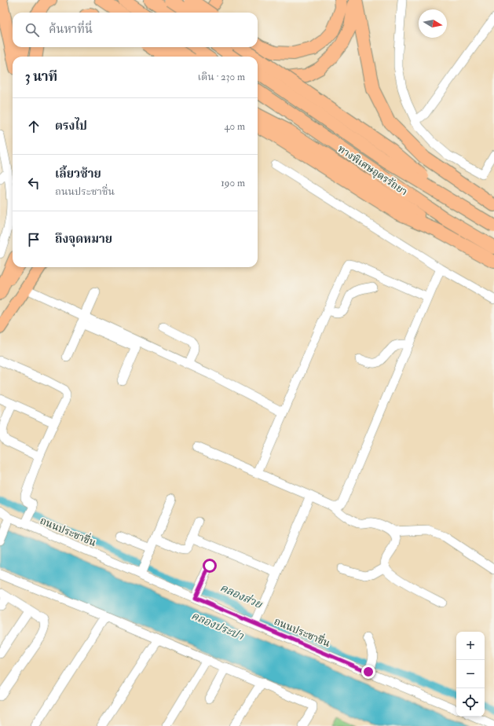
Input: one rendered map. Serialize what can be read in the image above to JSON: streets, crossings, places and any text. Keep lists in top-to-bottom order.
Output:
{
  "streets": {
    "highway": ["ทางพิเศษอุดรรัถยา"],
    "street": ["ถนนประชาชื่น"]
  },
  "water": ["คลองส่วย", "คลองประปา"],
  "north": "right",
  "page": {
    "search": "ค้นหาที่นี่",
    "heading": ["3 นาที", "เดิน · 230 m"],
    "list": [
      ["ตรงไป", "40 m"],
      ["เลี้ยวซ้าย", "ถนนประชาชื่น", "190 m"],
      "ถึงจุดหมาย"
    ],
    "map_buttons": ["+", "−"]
  }
}
